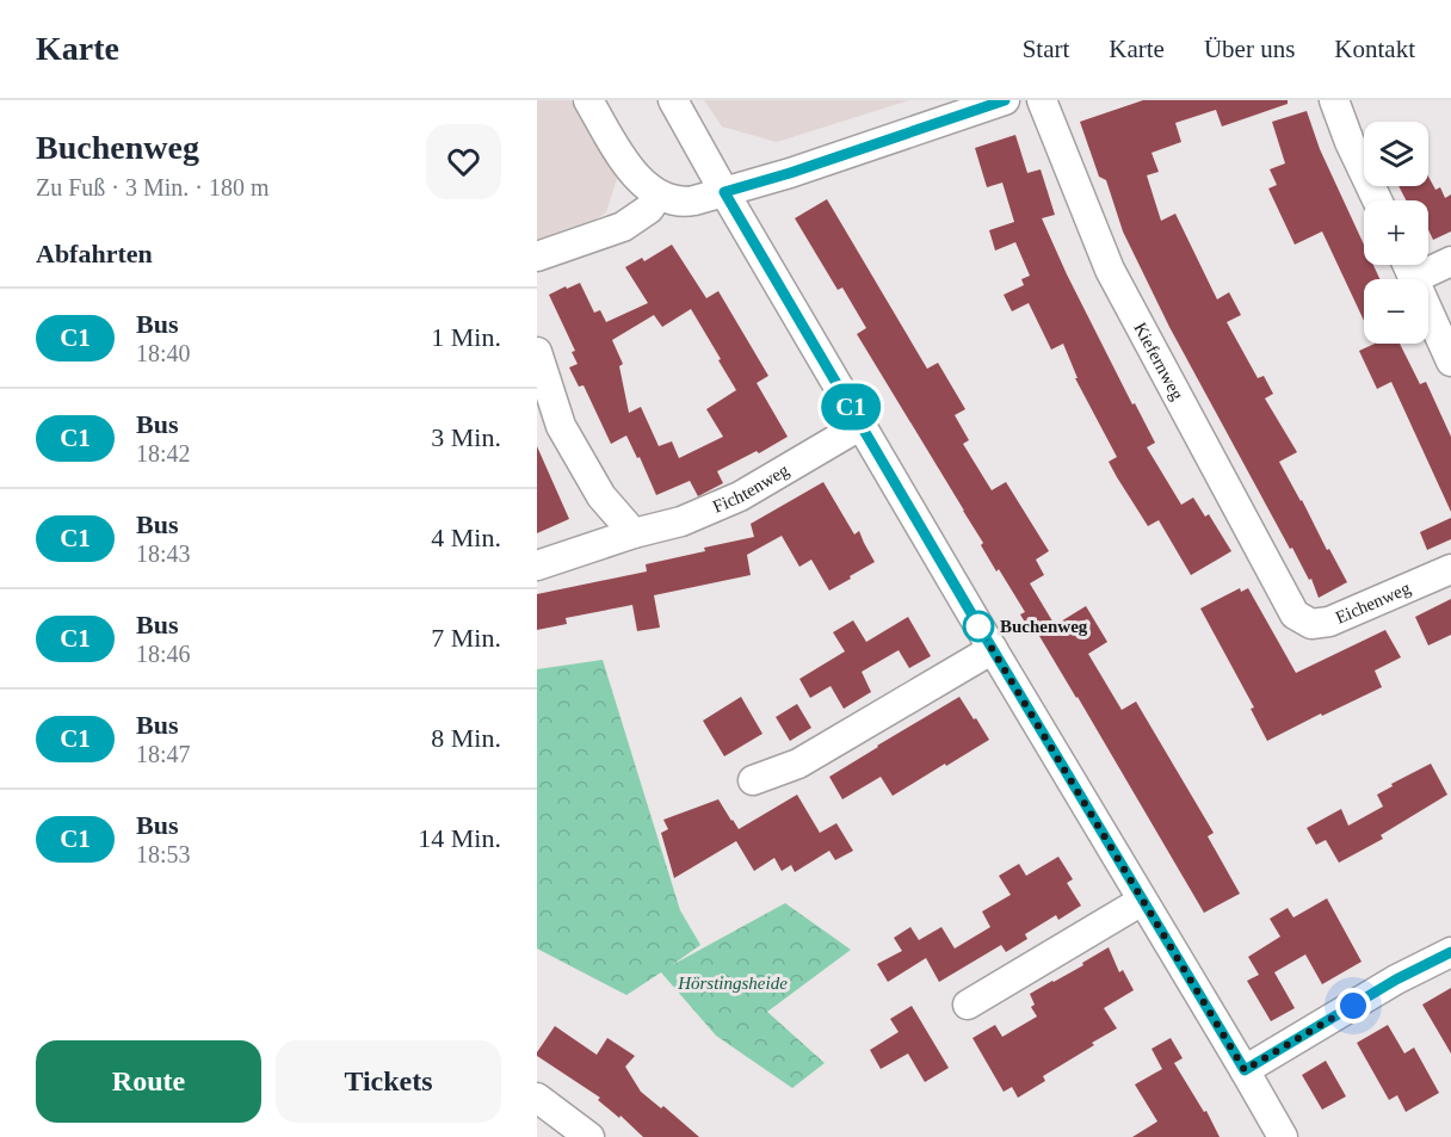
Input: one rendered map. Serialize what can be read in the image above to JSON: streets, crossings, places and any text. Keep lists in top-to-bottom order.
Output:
{
  "streets": {
    "street": ["Kiefernweg", "Fichtenweg", "Eichenweg"]
  },
  "crossings": [
    ["Kiefernweg", "Eichenweg"]
  ],
  "parks": ["Hörstingsheide"],
  "places": ["Buchenweg"],
  "lines": ["bus line C1"],
  "page": {
    "header": "Karte",
    "nav": [
      "Start",
      "Karte",
      "Über uns",
      "Kontakt"
    ],
    "heading": [
      ["Buchenweg", "Zu Fuß · 3 Min. · 180 m"],
      "Abfahrten"
    ],
    "on_map": "C1",
    "map_buttons": ["+", "−"],
    "list": [
      {
        "mark": "C1",
        "name": "Bus",
        "note": "18:40",
        "value": "1 Min."
      },
      {
        "mark": "C1",
        "name": "Bus",
        "note": "18:42",
        "value": "3 Min."
      },
      {
        "mark": "C1",
        "name": "Bus",
        "note": "18:43",
        "value": "4 Min."
      },
      {
        "mark": "C1",
        "name": "Bus",
        "note": "18:46",
        "value": "7 Min."
      },
      {
        "mark": "C1",
        "name": "Bus",
        "note": "18:47",
        "value": "8 Min."
      },
      {
        "mark": "C1",
        "name": "Bus",
        "note": "18:53",
        "value": "14 Min."
      }
    ],
    "buttons": ["Route", "Tickets"]
  }
}
